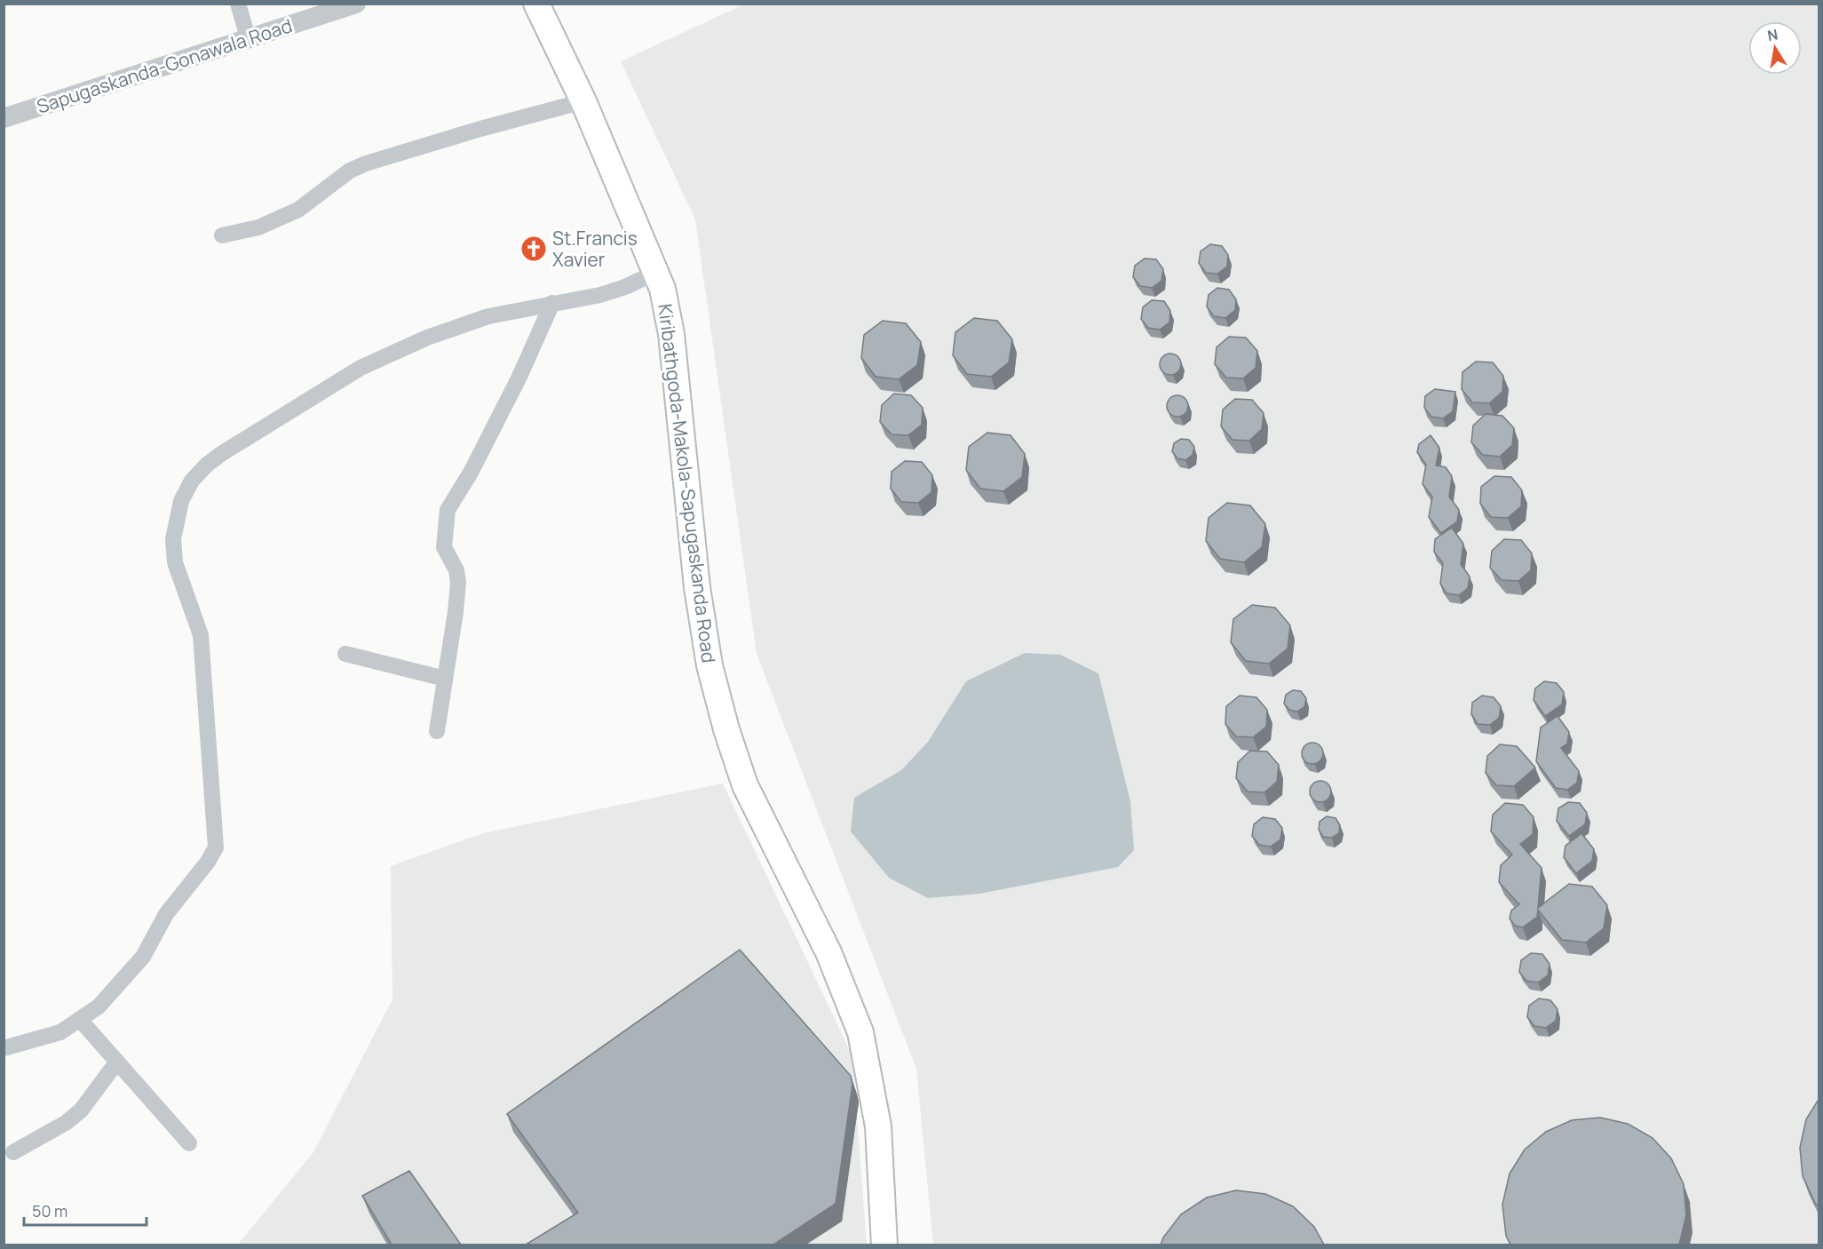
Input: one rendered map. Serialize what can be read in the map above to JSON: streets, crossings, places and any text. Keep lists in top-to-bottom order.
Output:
{
  "streets": {
    "main road": ["Kiribathgoda-Makola-Sapugaskanda Road"],
    "street": ["Sapugaskanda-Gonawala Road"]
  },
  "places": {
    "church": ["St.Francis Xavier"]
  },
  "scale_bar": "50 m",
  "north": "top"
}
